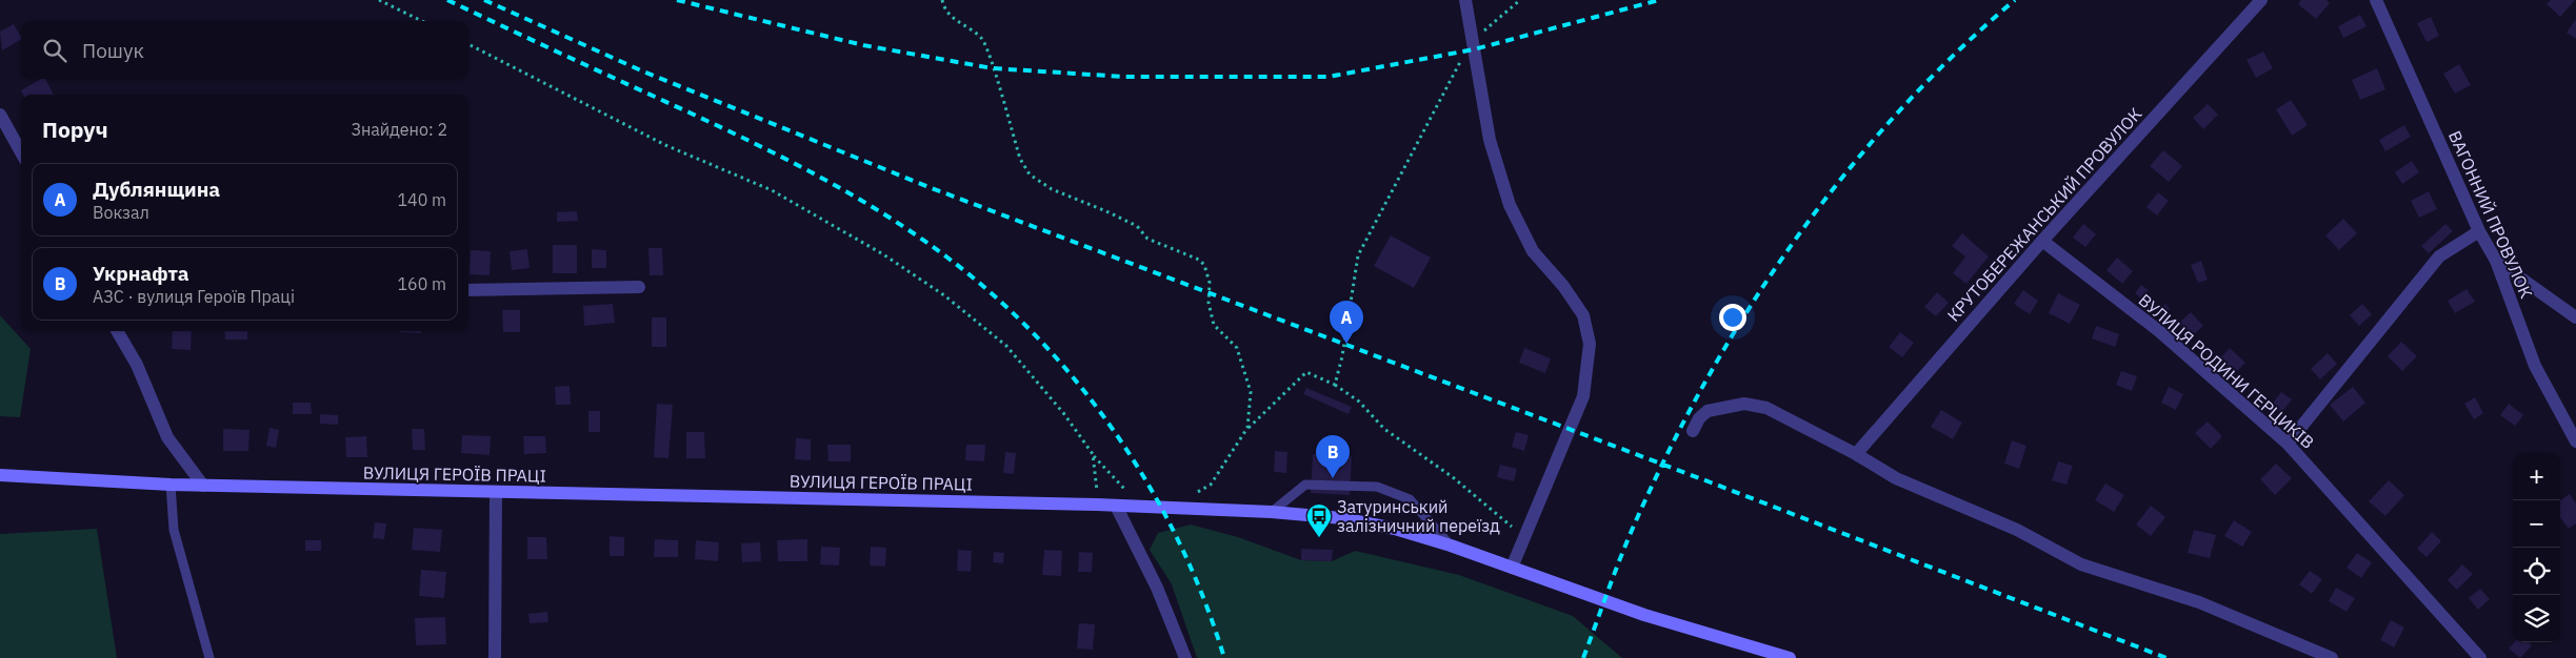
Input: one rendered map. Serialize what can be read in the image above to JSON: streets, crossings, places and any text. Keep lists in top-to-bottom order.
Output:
{
  "streets": {
    "main road": ["ВУЛИЦЯ ГЕРОЇВ ПРАЦІ"],
    "street": ["КРУТОБЕРЕЖАНСЬКИЙ ПРОВУЛОК", "ВАГОННИЙ ПРОВУЛОК", "ВУЛИЦЯ РОДИНИ ГЕРЦИКІВ"]
  },
  "crossings": [
    ["КРУТОБЕРЕЖАНСЬКИЙ ПРОВУЛОК", "ВУЛИЦЯ РОДИНИ ГЕРЦИКІВ"]
  ],
  "places": {
    "bus stop": ["Затуринський залізничний переїзд"]
  },
  "page": {
    "search": "Пошук",
    "heading": ["Поруч", "Знайдено: 2"],
    "list": [
      {
        "mark": "A",
        "name": "Дублянщина",
        "note": "Вокзал",
        "value": "140 m"
      },
      {
        "mark": "B",
        "name": "Укрнафта",
        "note": "АЗС · вулиця Героїв Праці",
        "value": "160 m"
      }
    ],
    "pins": ["A", "B"],
    "map_buttons": ["+", "−"]
  }
}
